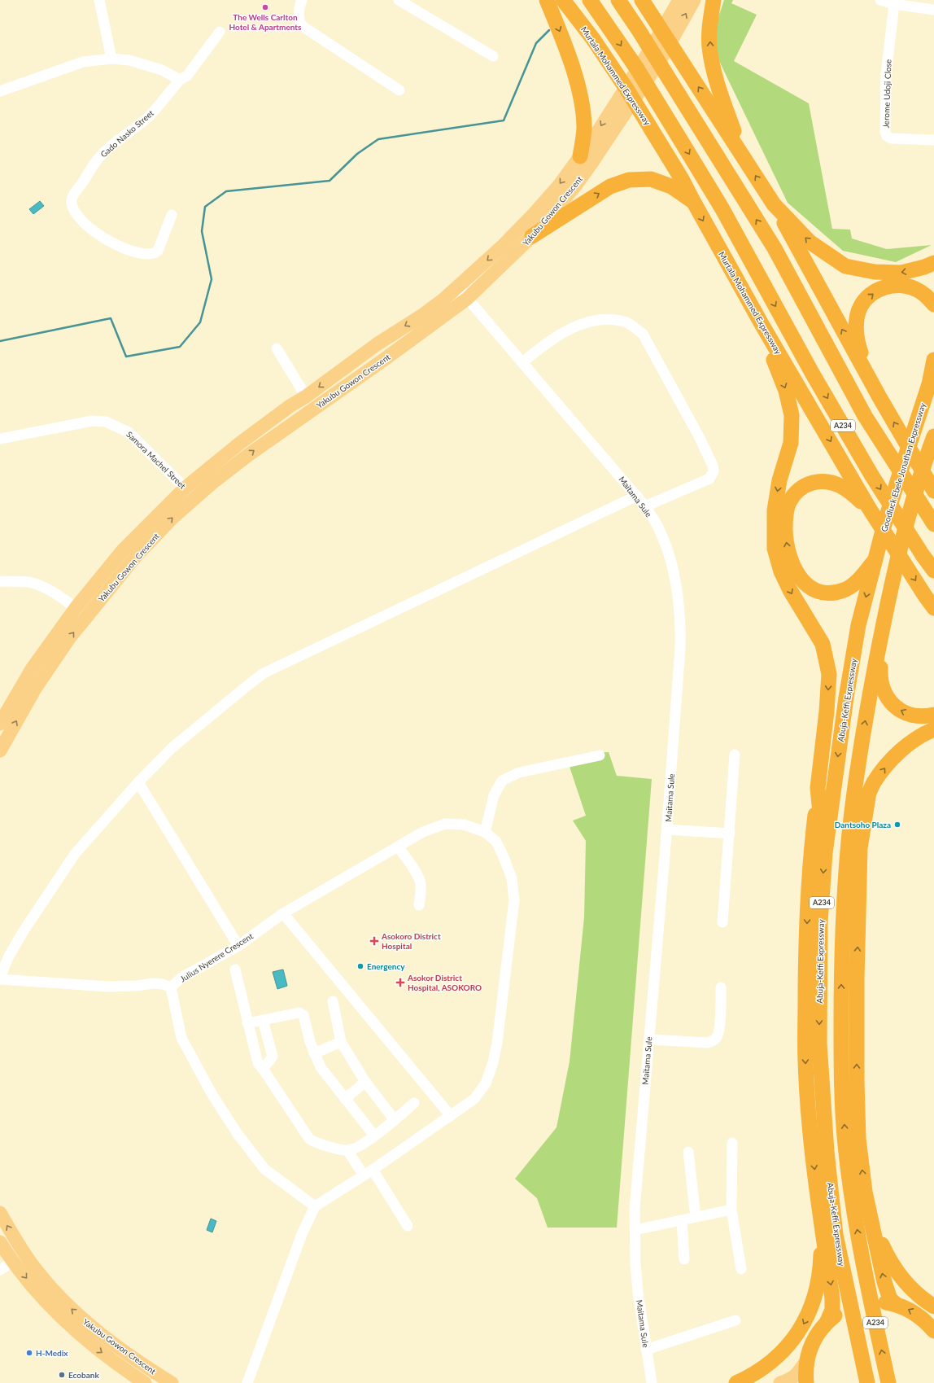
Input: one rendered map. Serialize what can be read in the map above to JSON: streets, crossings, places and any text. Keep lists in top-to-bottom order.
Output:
{
  "streets": {
    "highway": [
      "Murtala Mohammed Expressway",
      "A234",
      "Goodluck Ebele Jonathan Expressway",
      "Abuja-Keffi Expressway"
    ],
    "main road": ["Yakubu Gowon Crescent"],
    "street": [
      "Jerome Udoji Close",
      "Gado Nasko Street",
      "Samora Machel Street",
      "Maitama Sule",
      "Julius Nyerere Crescent"
    ]
  },
  "crossings": [
    ["Yakubu Gowon Crescent", "Samora Machel Street"],
    ["Yakubu Gowon Crescent", "Maitama Sule"],
    ["Goodluck Ebele Jonathan Expressway", "Abuja-Keffi Expressway"]
  ],
  "places": {
    "other": [
      "The Wells Carlton Hotel & Apartments",
      "Dantsoho Plaza",
      "Energency",
      "H-Medix",
      "Ecobank"
    ],
    "health": ["Asokoro District Hospital", "Asokor District Hospital, ASOKORO"]
  }
}
